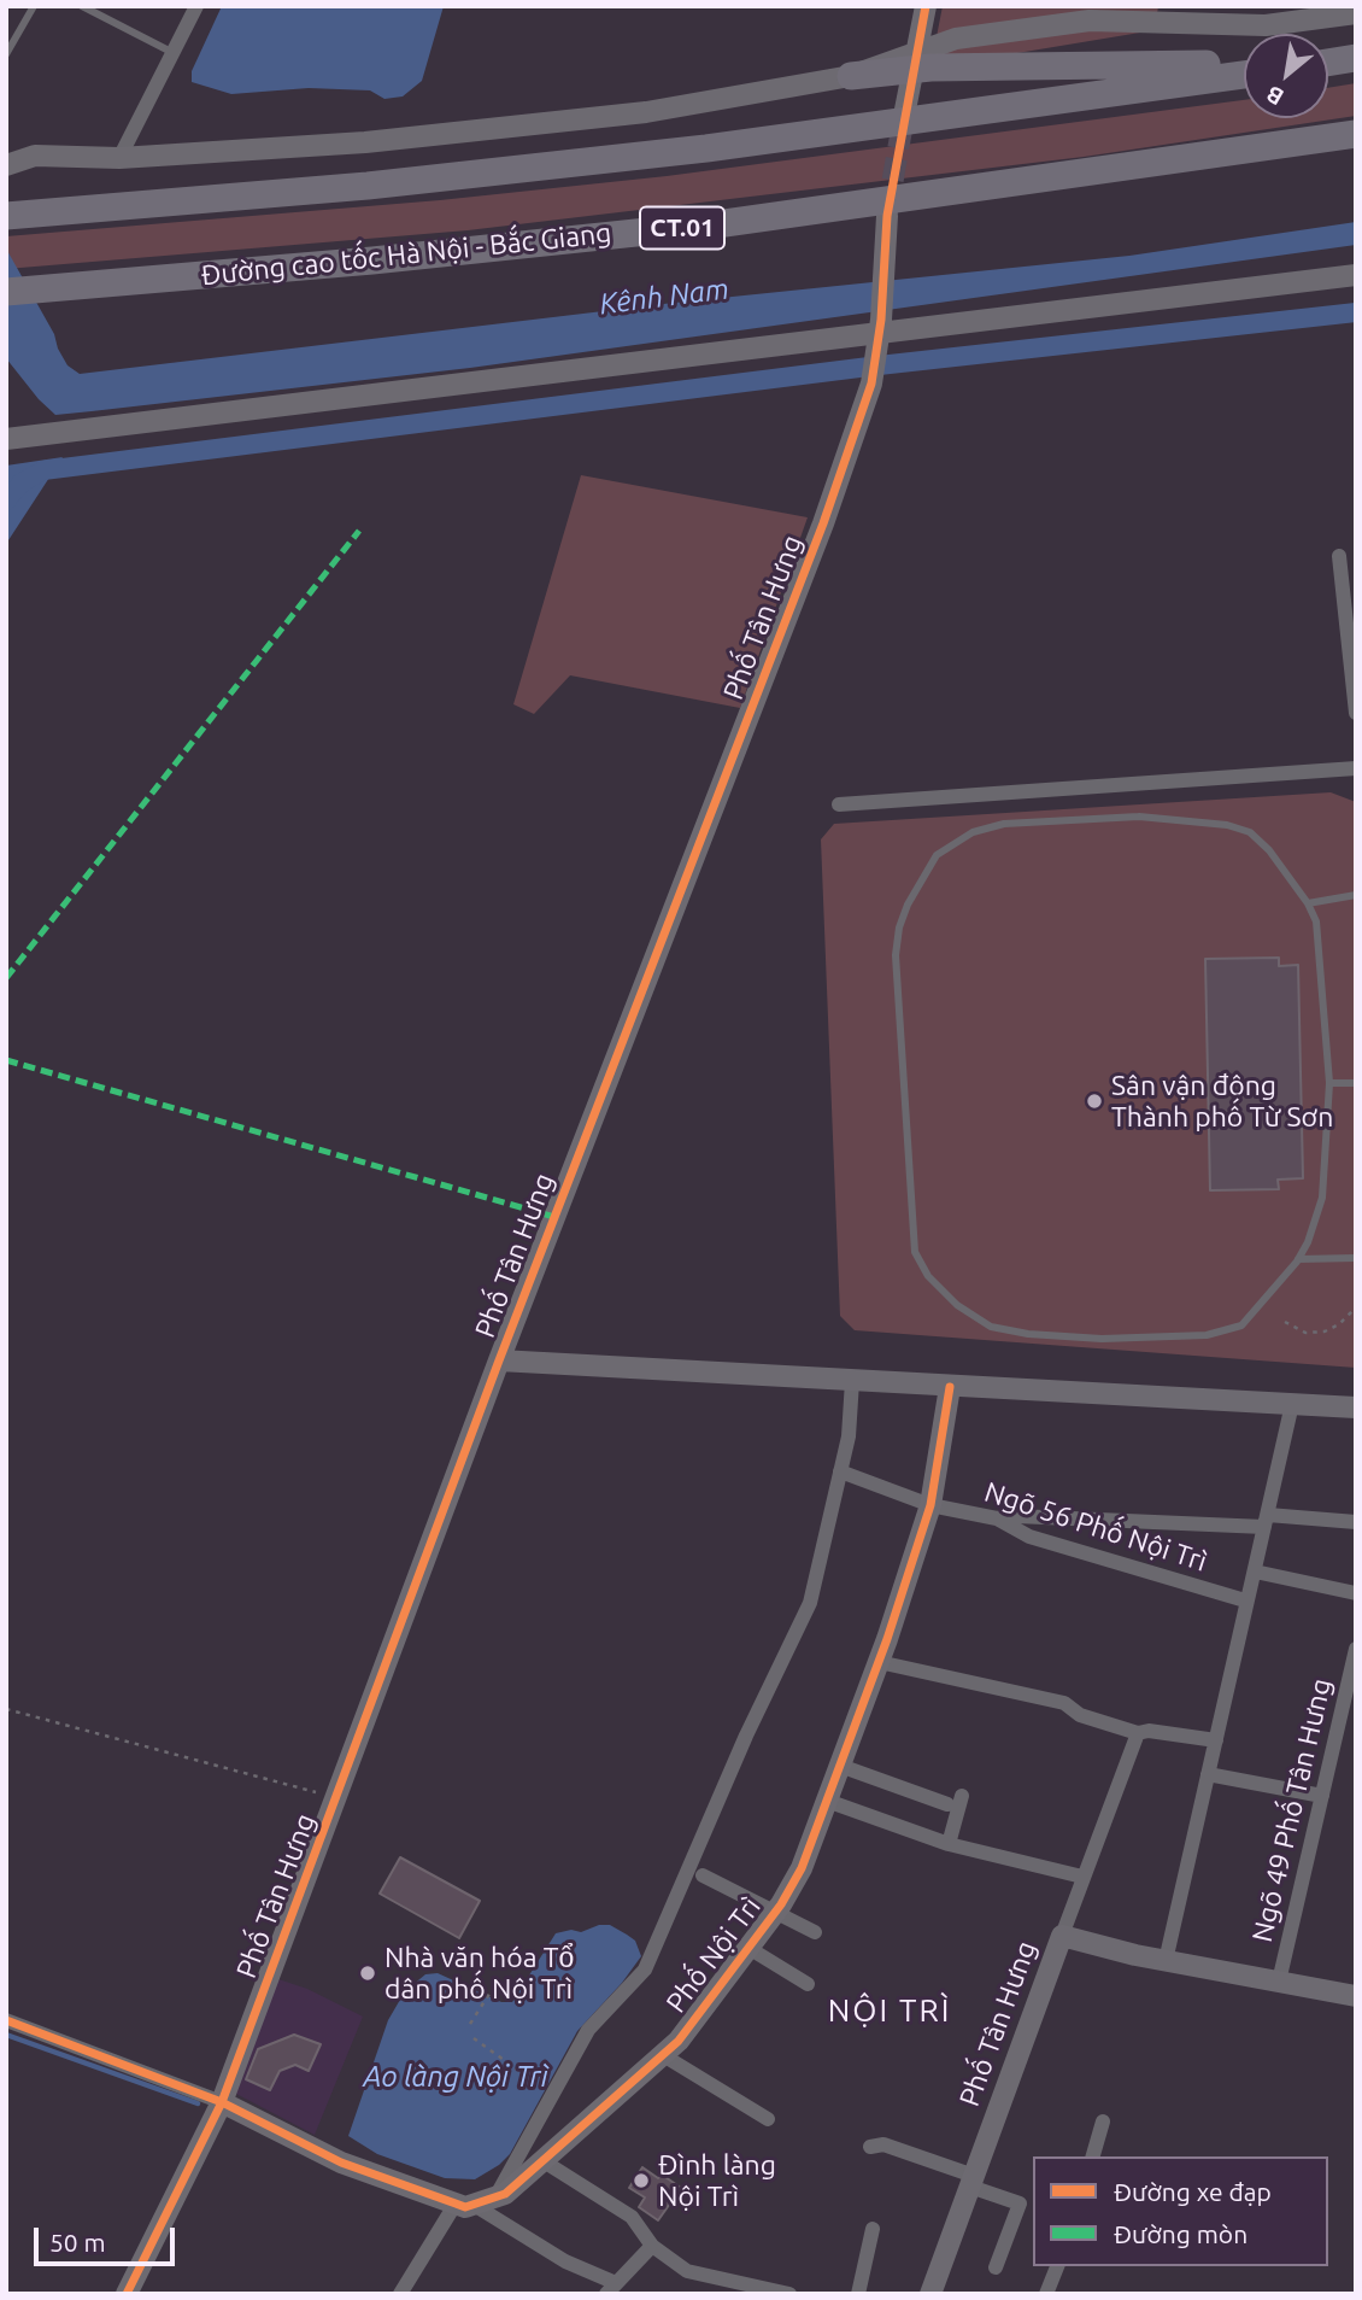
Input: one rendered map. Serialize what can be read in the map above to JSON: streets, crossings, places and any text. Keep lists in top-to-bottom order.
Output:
{
  "streets": {
    "highway": ["CT.01", "Đường cao tốc Hà Nội - Bắc Giang"],
    "street": [
      "Phố Tân Hưng",
      "Ngõ 56 Phố Nội Trì",
      "Ngõ 49 Phố Tân Hưng",
      "Phố Nội Trì"
    ]
  },
  "crossings": [
    ["Phố Tân Hưng", "Ngõ 49 Phố Tân Hưng"],
    ["Ngõ 56 Phố Nội Trì", "Phố Nội Trì"]
  ],
  "districts": ["NỘI TRÌ"],
  "water": ["Kênh Nam", "Ao làng Nội Trì"],
  "places": ["Sân vận động Thành phố Từ Sơn", "Nhà văn hóa Tổ dân phố Nội Trì", "Đình làng Nội Trì"],
  "legend": ["Đường xe đạp", "Đường mòn"],
  "scale_bar": "50 m",
  "north": "bottom left"
}
